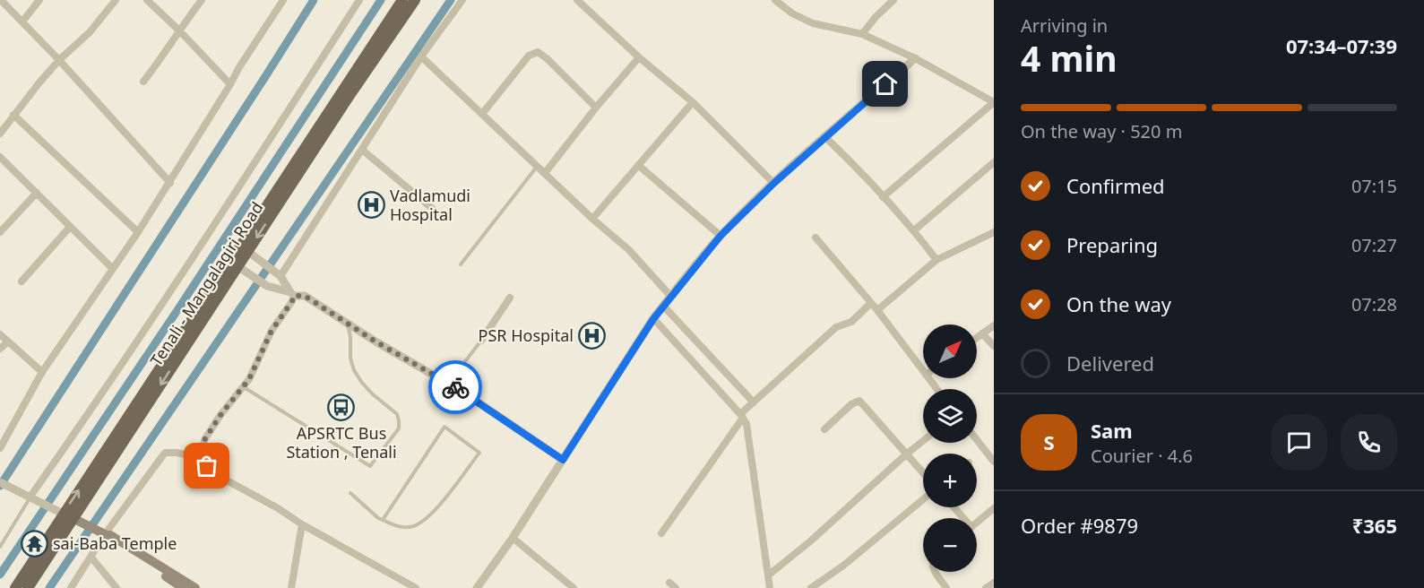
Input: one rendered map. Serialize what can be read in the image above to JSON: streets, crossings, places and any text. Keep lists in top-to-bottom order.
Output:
{
  "streets": {
    "main road": ["Tenali - Mangalagiri Road"]
  },
  "places": {
    "hospital": ["Vadlamudi Hospital", "PSR Hospital"],
    "bus stop": ["APSRTC Bus Station , Tenali"],
    "temple": ["sai-Baba Temple"]
  },
  "north": "top right",
  "page": {
    "heading": ["4 min", "Arriving in", "07:34–07:39"],
    "panel": [
      "Sam",
      "Courier · 4.6",
      "Order #9879",
      "₹365"
    ],
    "bar": "On the way · 520 m",
    "list": [
      ["Confirmed", "07:15"],
      ["Preparing", "07:27"],
      ["On the way", "07:28"],
      "Delivered"
    ],
    "map_buttons": ["+", "−"],
    "round": "S"
  }
}
